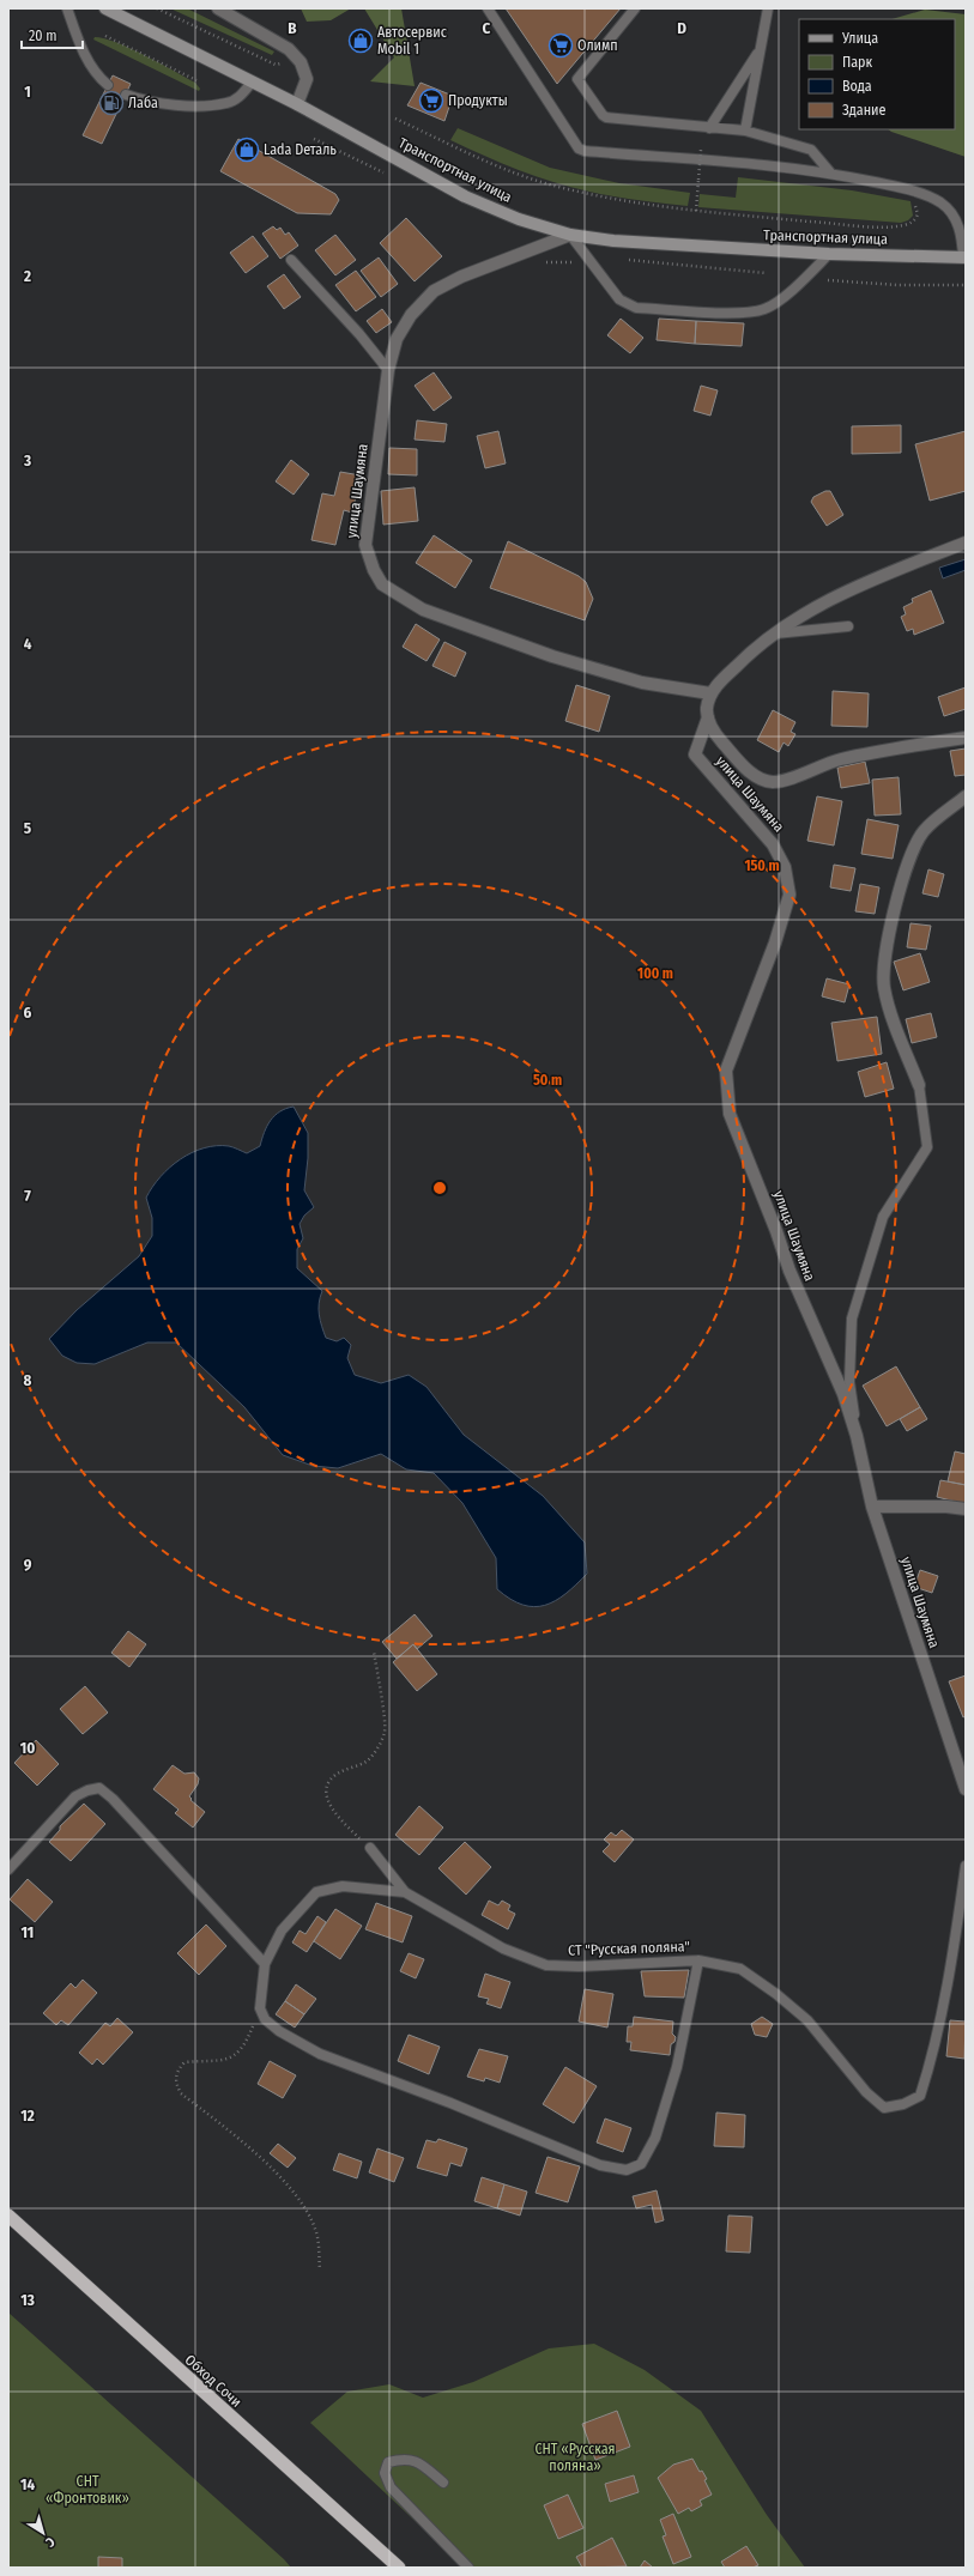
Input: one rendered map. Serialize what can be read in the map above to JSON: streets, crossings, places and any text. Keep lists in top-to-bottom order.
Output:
{
  "streets": {
    "highway": ["Обход Сочи"],
    "main road": ["Транспортная улица"],
    "street": ["улица Шаумяна"],
    "lane": ["СТ \"Русская поляна\""]
  },
  "crossings": [
    ["Транспортная улица", "улица Шаумяна"]
  ],
  "parks": ["СНТ «Русская поляна»", "СНТ «Фронтовик»"],
  "places": {
    "shop": ["Автосервис Mobil 1", "Lada Dеталь"],
    "supermarket": ["Олимп", "Продукты"],
    "fuel station": ["Лаба"]
  },
  "legend": [
    "Улица",
    "Парк",
    "Вода",
    "Здание"
  ],
  "scale_bar": "20 m",
  "north": "bottom right",
  "grid": {
    "columns": ["B", "C", "D"],
    "rows": [
      "1",
      "2",
      "3",
      "4",
      "5",
      "6",
      "7",
      "8",
      "9",
      "10",
      "11",
      "12",
      "13",
      "14"
    ]
  },
  "rings": ["150 m", "100 m", "50 m"]
}
